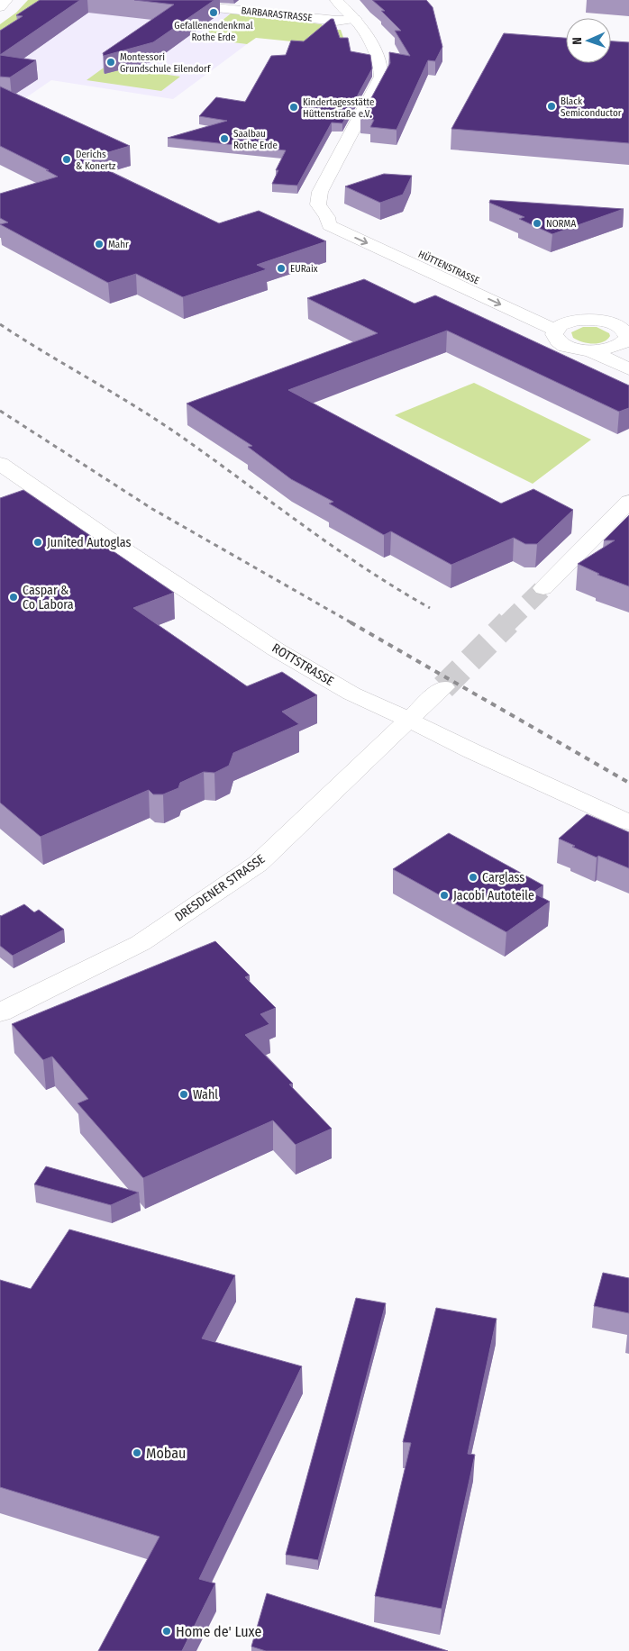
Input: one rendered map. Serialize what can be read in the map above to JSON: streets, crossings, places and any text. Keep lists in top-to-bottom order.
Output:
{
  "streets": {
    "street": [
      "BARBARASTRASSE",
      "HÜTTENSTRASSE",
      "ROTTSTRASSE",
      "DRESDENER STRASSE"
    ]
  },
  "crossings": [
    ["BARBARASTRASSE", "HÜTTENSTRASSE"],
    ["ROTTSTRASSE", "DRESDENER STRASSE"]
  ],
  "places": [
    "Gefallenendenkmal Rothe Erde",
    "Montessori Grundschule Eilendorf",
    "Black Semiconductor",
    "Kindertagesstätte Hüttenstraße e.V.",
    "Saalbau Rothe Erde",
    "Derichs & Konertz",
    "NORMA",
    "Mahr",
    "EURaix",
    "Junited Autoglas",
    "Caspar & Co Labora",
    "Carglass",
    "Jacobi Autoteile",
    "Wahl",
    "Mobau",
    "Home de' Luxe"
  ],
  "north": "left"
}
